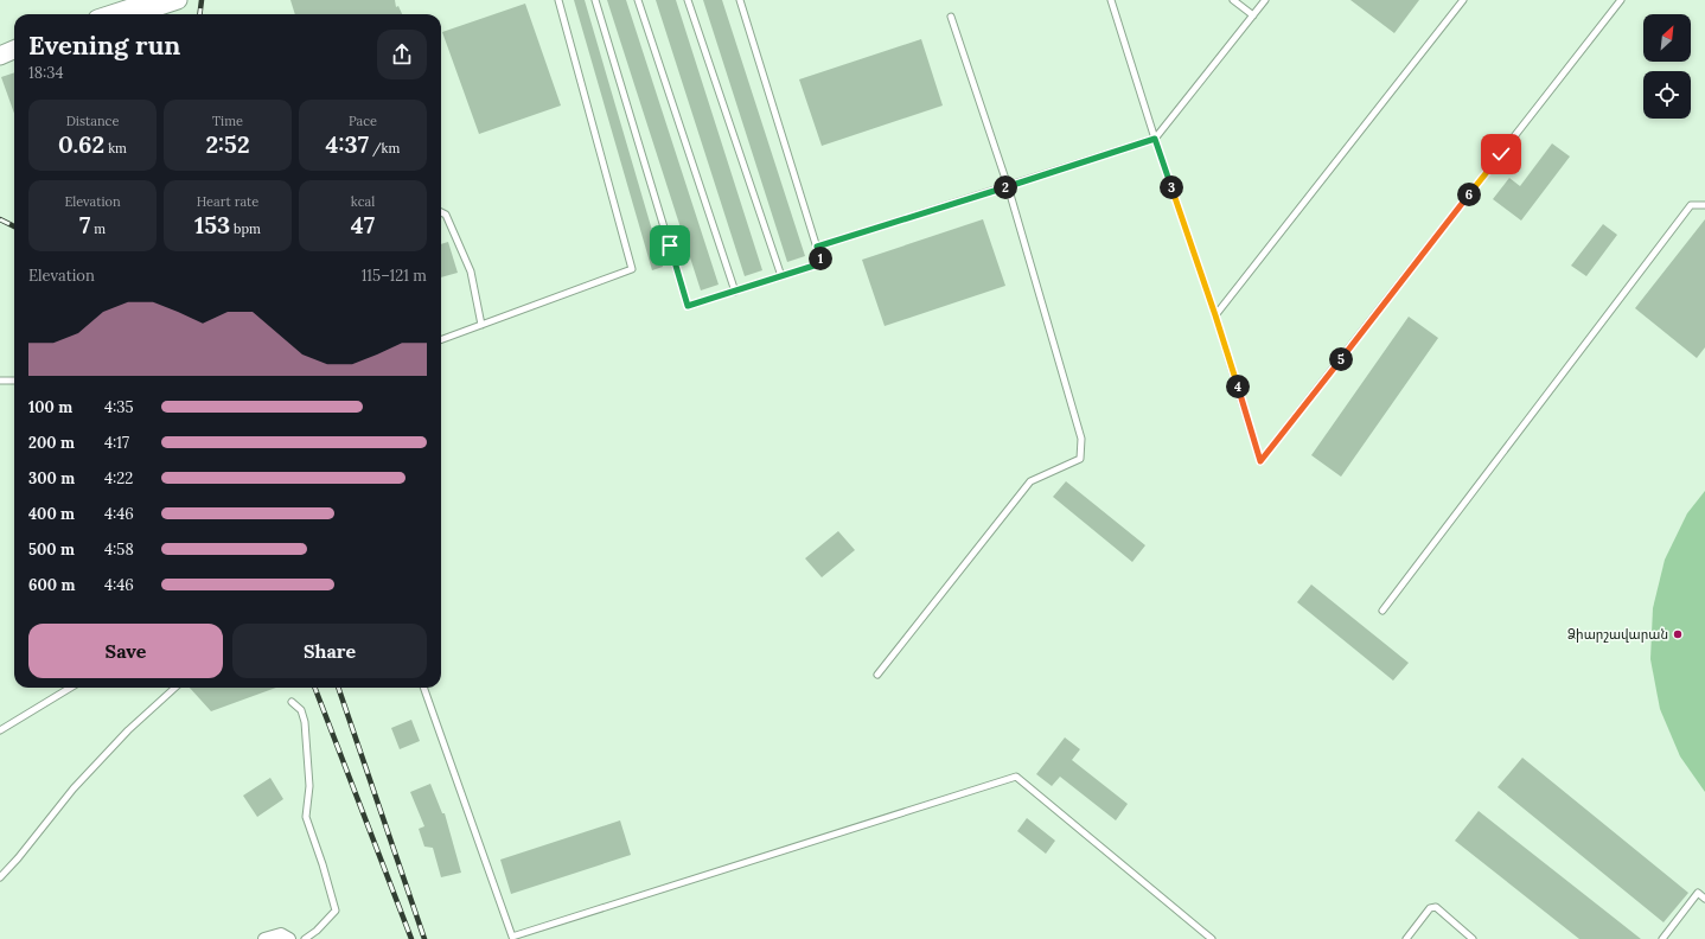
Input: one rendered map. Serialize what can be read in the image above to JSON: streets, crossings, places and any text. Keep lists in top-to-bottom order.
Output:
{
  "places": ["Ձիարշավարան"],
  "north": "top right",
  "page": {
    "heading": ["Evening run", "18:34"],
    "stats": [
      ["Distance", "0.62 km"],
      ["Time", "2:52"],
      ["Pace", "4:37 /km"],
      ["Elevation", "7 m"],
      ["Heart rate", "153 bpm"],
      ["kcal", "47"]
    ],
    "pins": [
      "2",
      "3",
      "6",
      "1",
      "5",
      "4"
    ],
    "chart": ["Elevation", "115–121 m"],
    "list": [
      {
        "name": "100 m",
        "note": "4:35"
      },
      {
        "name": "200 m",
        "note": "4:17"
      },
      {
        "name": "300 m",
        "note": "4:22"
      },
      {
        "name": "400 m",
        "note": "4:46"
      },
      {
        "name": "500 m",
        "note": "4:58"
      },
      {
        "name": "600 m",
        "note": "4:46"
      }
    ],
    "buttons": ["Save", "Share"]
  }
}
